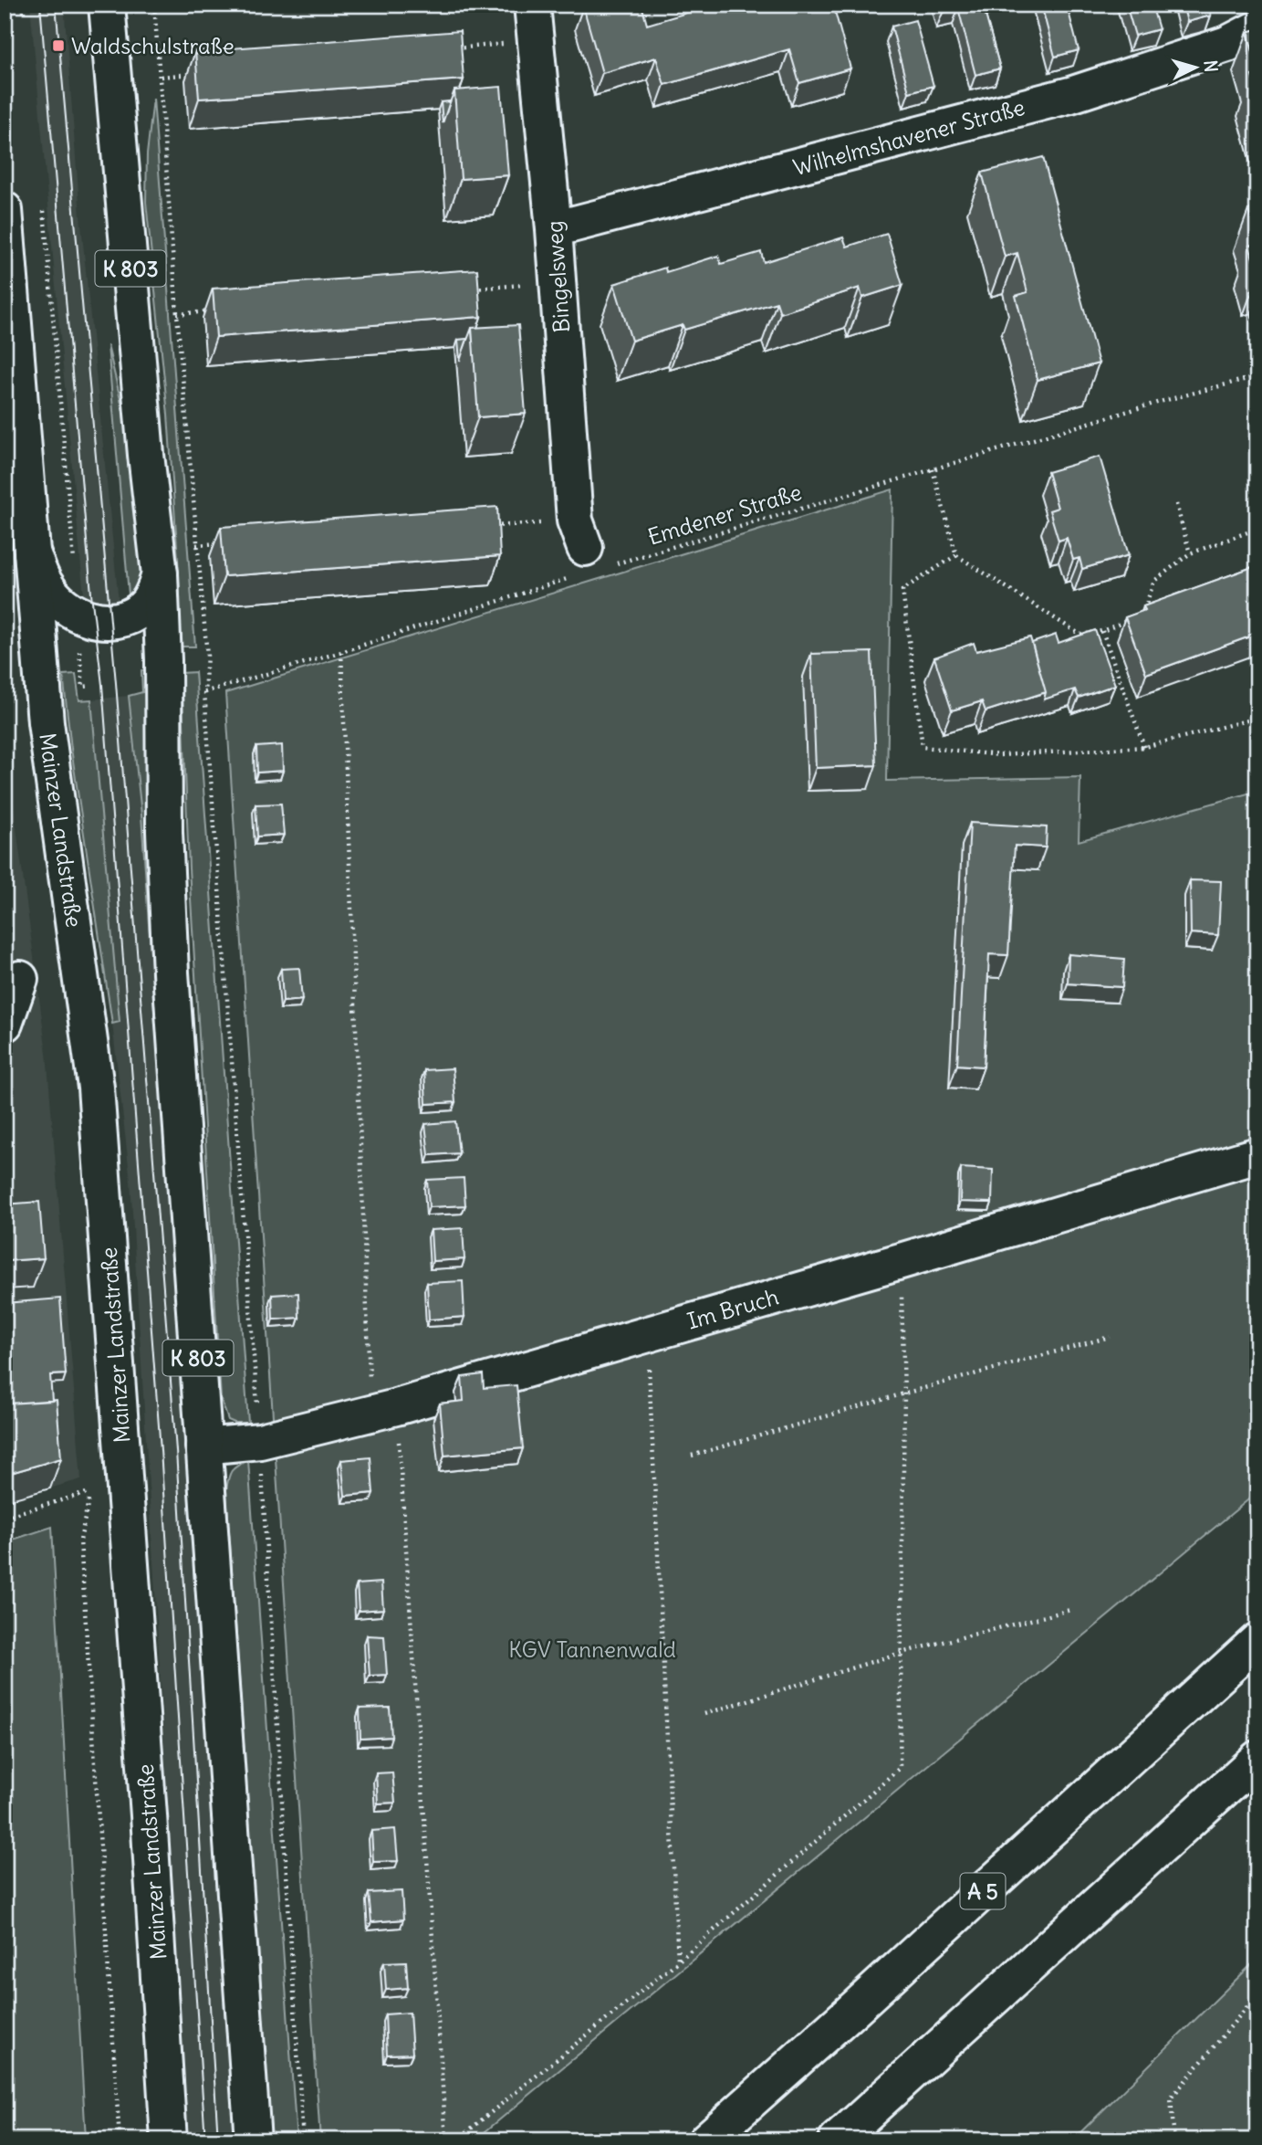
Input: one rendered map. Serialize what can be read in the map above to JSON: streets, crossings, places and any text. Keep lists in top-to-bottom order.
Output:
{
  "streets": {
    "main road": [
      "Wilhelmshavener Straße",
      "K 803",
      "Bingelsweg",
      "Mainzer Landstraße",
      "Im Bruch",
      "A 5"
    ],
    "path": ["Emdener Straße"]
  },
  "crossings": [
    ["Wilhelmshavener Straße", "Bingelsweg"],
    ["K 803", "Mainzer Landstraße"],
    ["K 803", "Im Bruch"]
  ],
  "parks": ["KGV Tannenwald"],
  "places": {
    "transit": ["Waldschulstraße"]
  },
  "north": "right"
}
